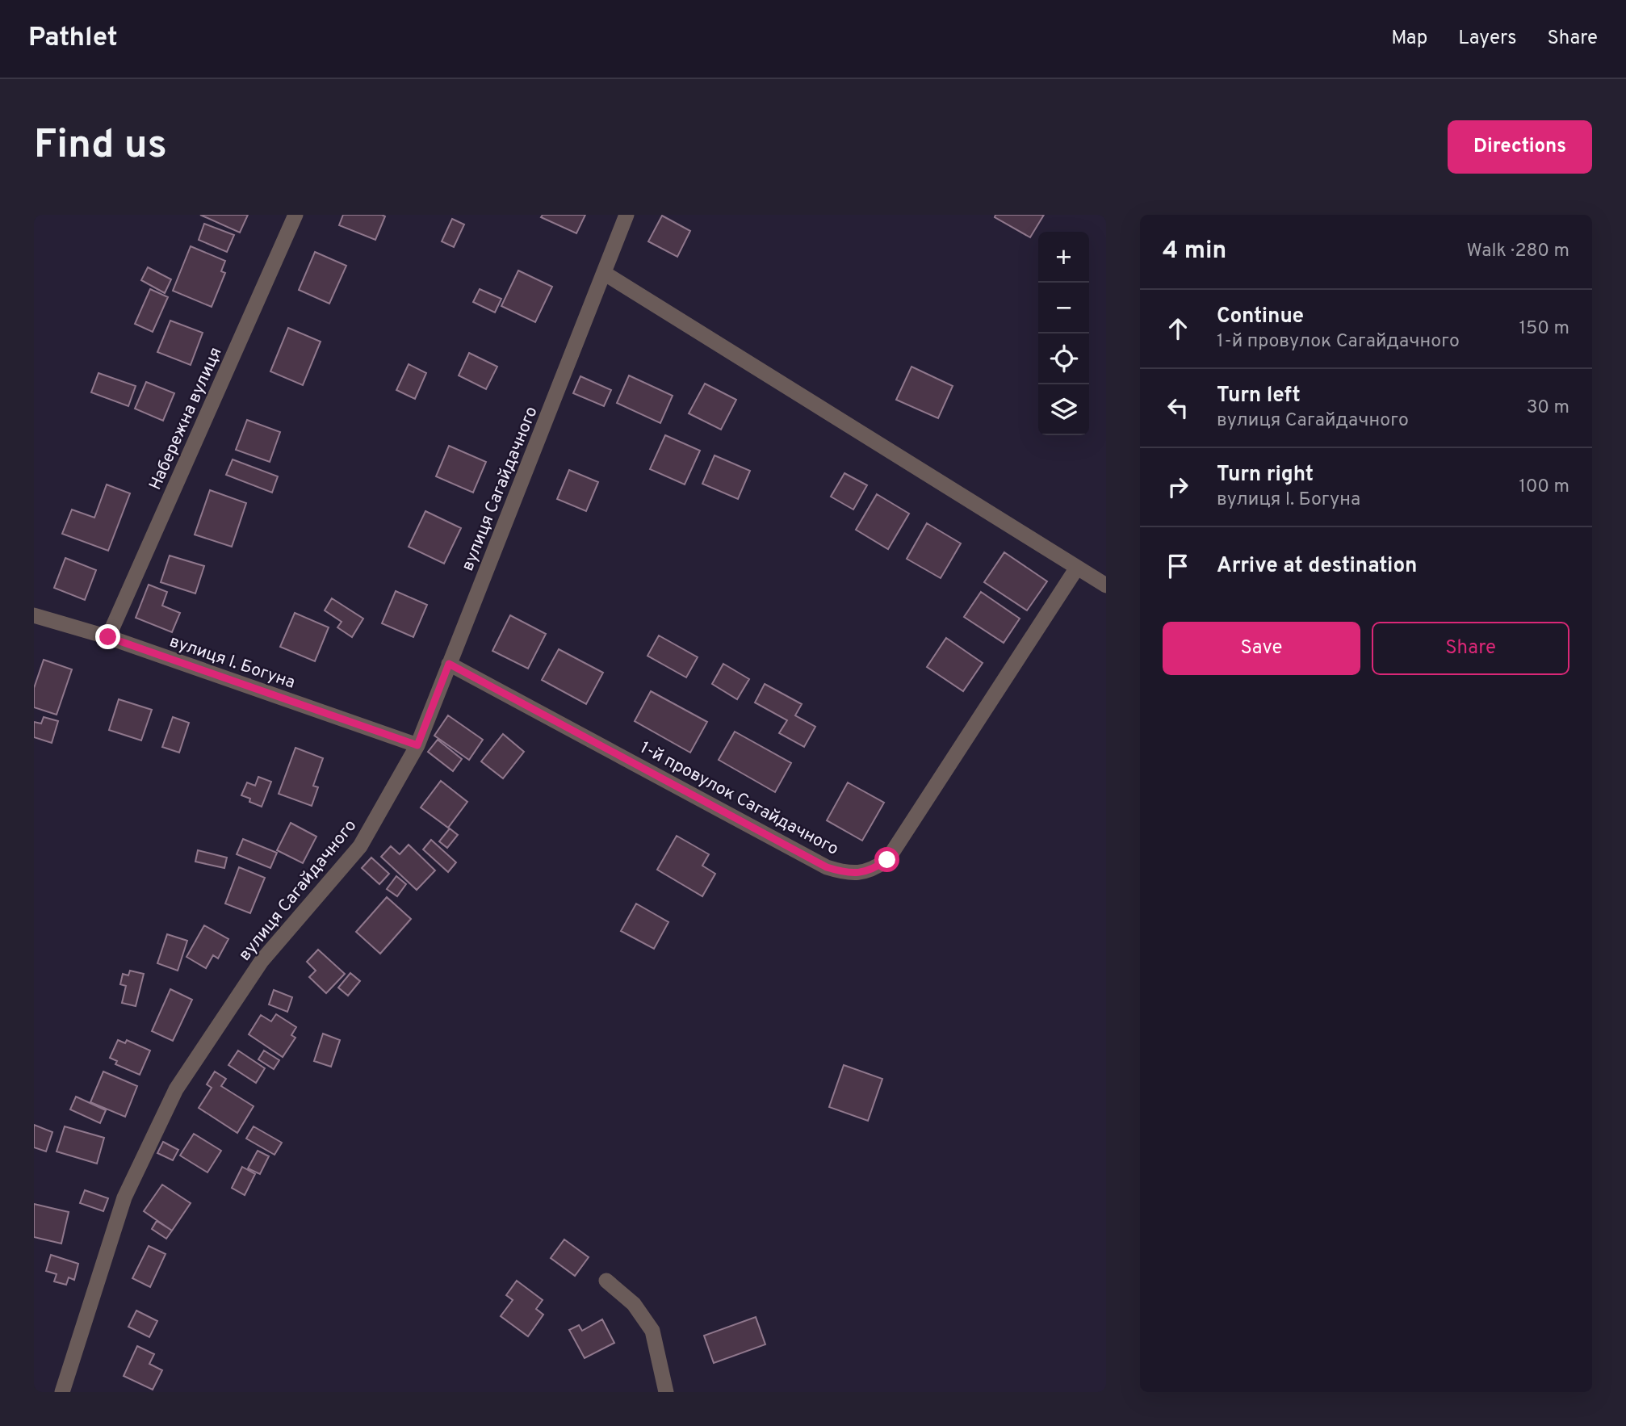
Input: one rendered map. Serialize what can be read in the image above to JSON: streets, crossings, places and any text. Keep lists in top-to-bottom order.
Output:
{
  "streets": {
    "street": [
      "Набережна вулиця",
      "вулиця Сагайдачного",
      "вулиця І. Богуна",
      "1-й провулок Сагайдачного"
    ]
  },
  "crossings": [
    ["Набережна вулиця", "вулиця І. Богуна"],
    ["вулиця Сагайдачного", "вулиця І. Богуна"],
    ["вулиця Сагайдачного", "1-й провулок Сагайдачного"]
  ],
  "page": {
    "header": "Pathlet",
    "nav": ["Map", "Layers", "Share"],
    "buttons": [
      "Directions",
      ["Save", "Share"]
    ],
    "title": "Find us",
    "heading": ["4 min", "Walk · 280 m"],
    "map_buttons": ["+", "−"],
    "list": [
      ["Continue", "1-й провулок Сагайдачного", "150 m"],
      ["Turn left", "вулиця Сагайдачного", "30 m"],
      ["Turn right", "вулиця І. Богуна", "100 m"],
      "Arrive at destination"
    ]
  }
}
